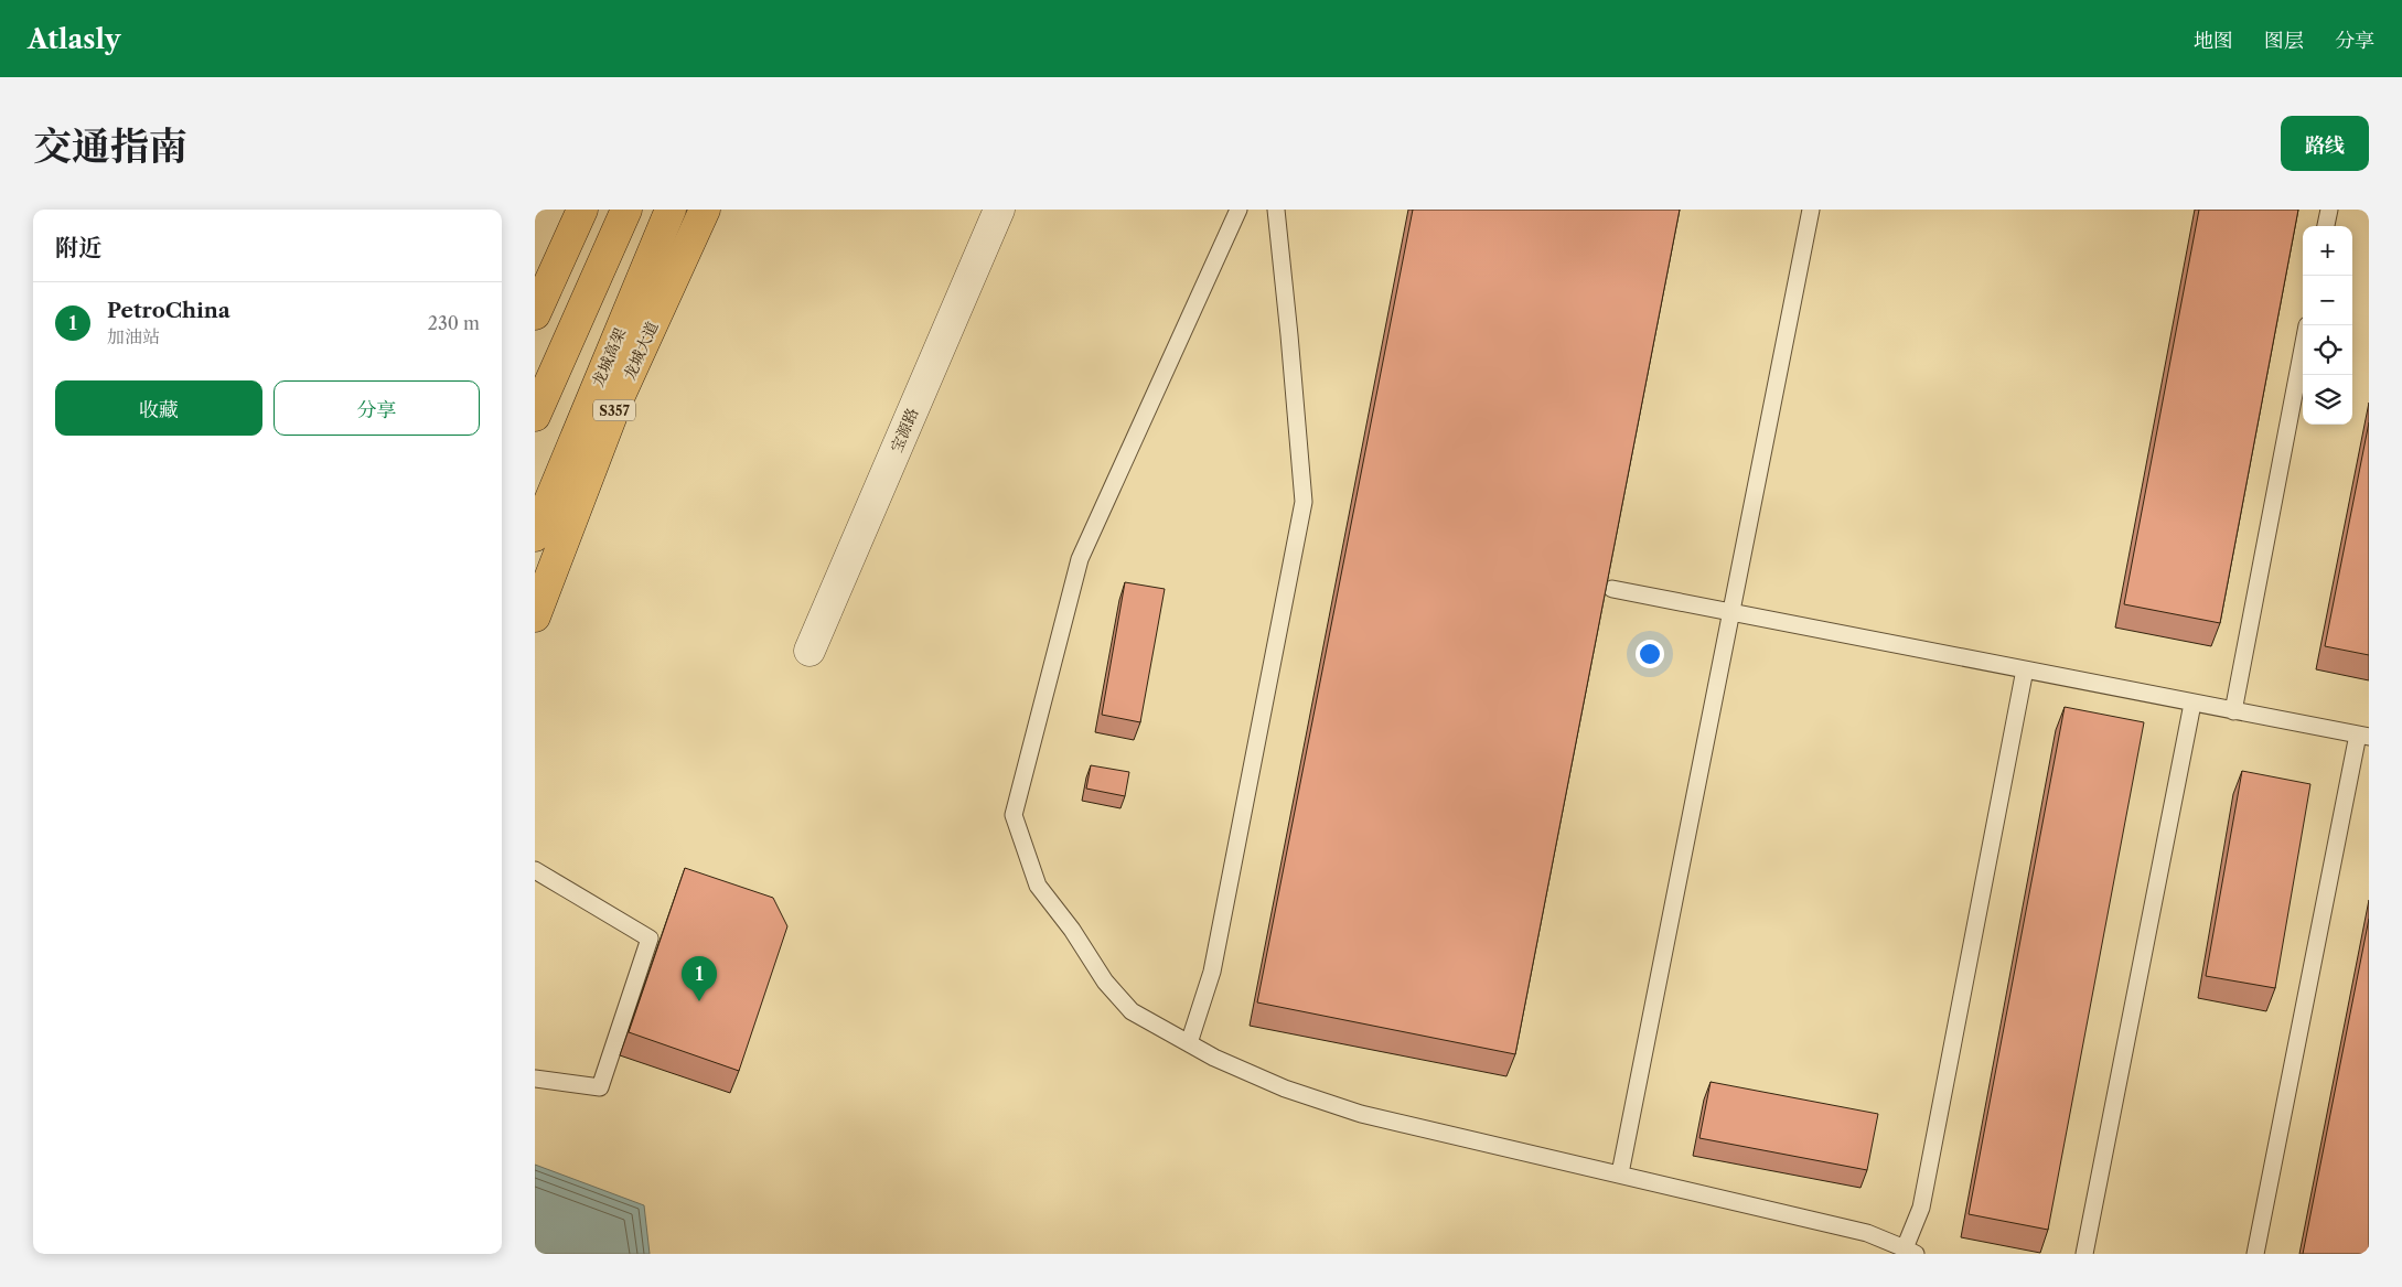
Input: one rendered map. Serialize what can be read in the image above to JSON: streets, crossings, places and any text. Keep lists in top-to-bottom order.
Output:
{
  "streets": {
    "main road": ["龙城大道", "龙城高架", "S357"],
    "street": ["宝源路"]
  },
  "page": {
    "header": "Atlasly",
    "nav": ["地图", "图层", "分享"],
    "title": "交通指南",
    "buttons": [
      "路线",
      ["收藏", "分享"]
    ],
    "heading": "附近",
    "map_buttons": ["+", "−"],
    "list": [
      {
        "mark": "1",
        "name": "PetroChina",
        "note": "加油站",
        "value": "230 m"
      }
    ],
    "pins": "1"
  }
}
